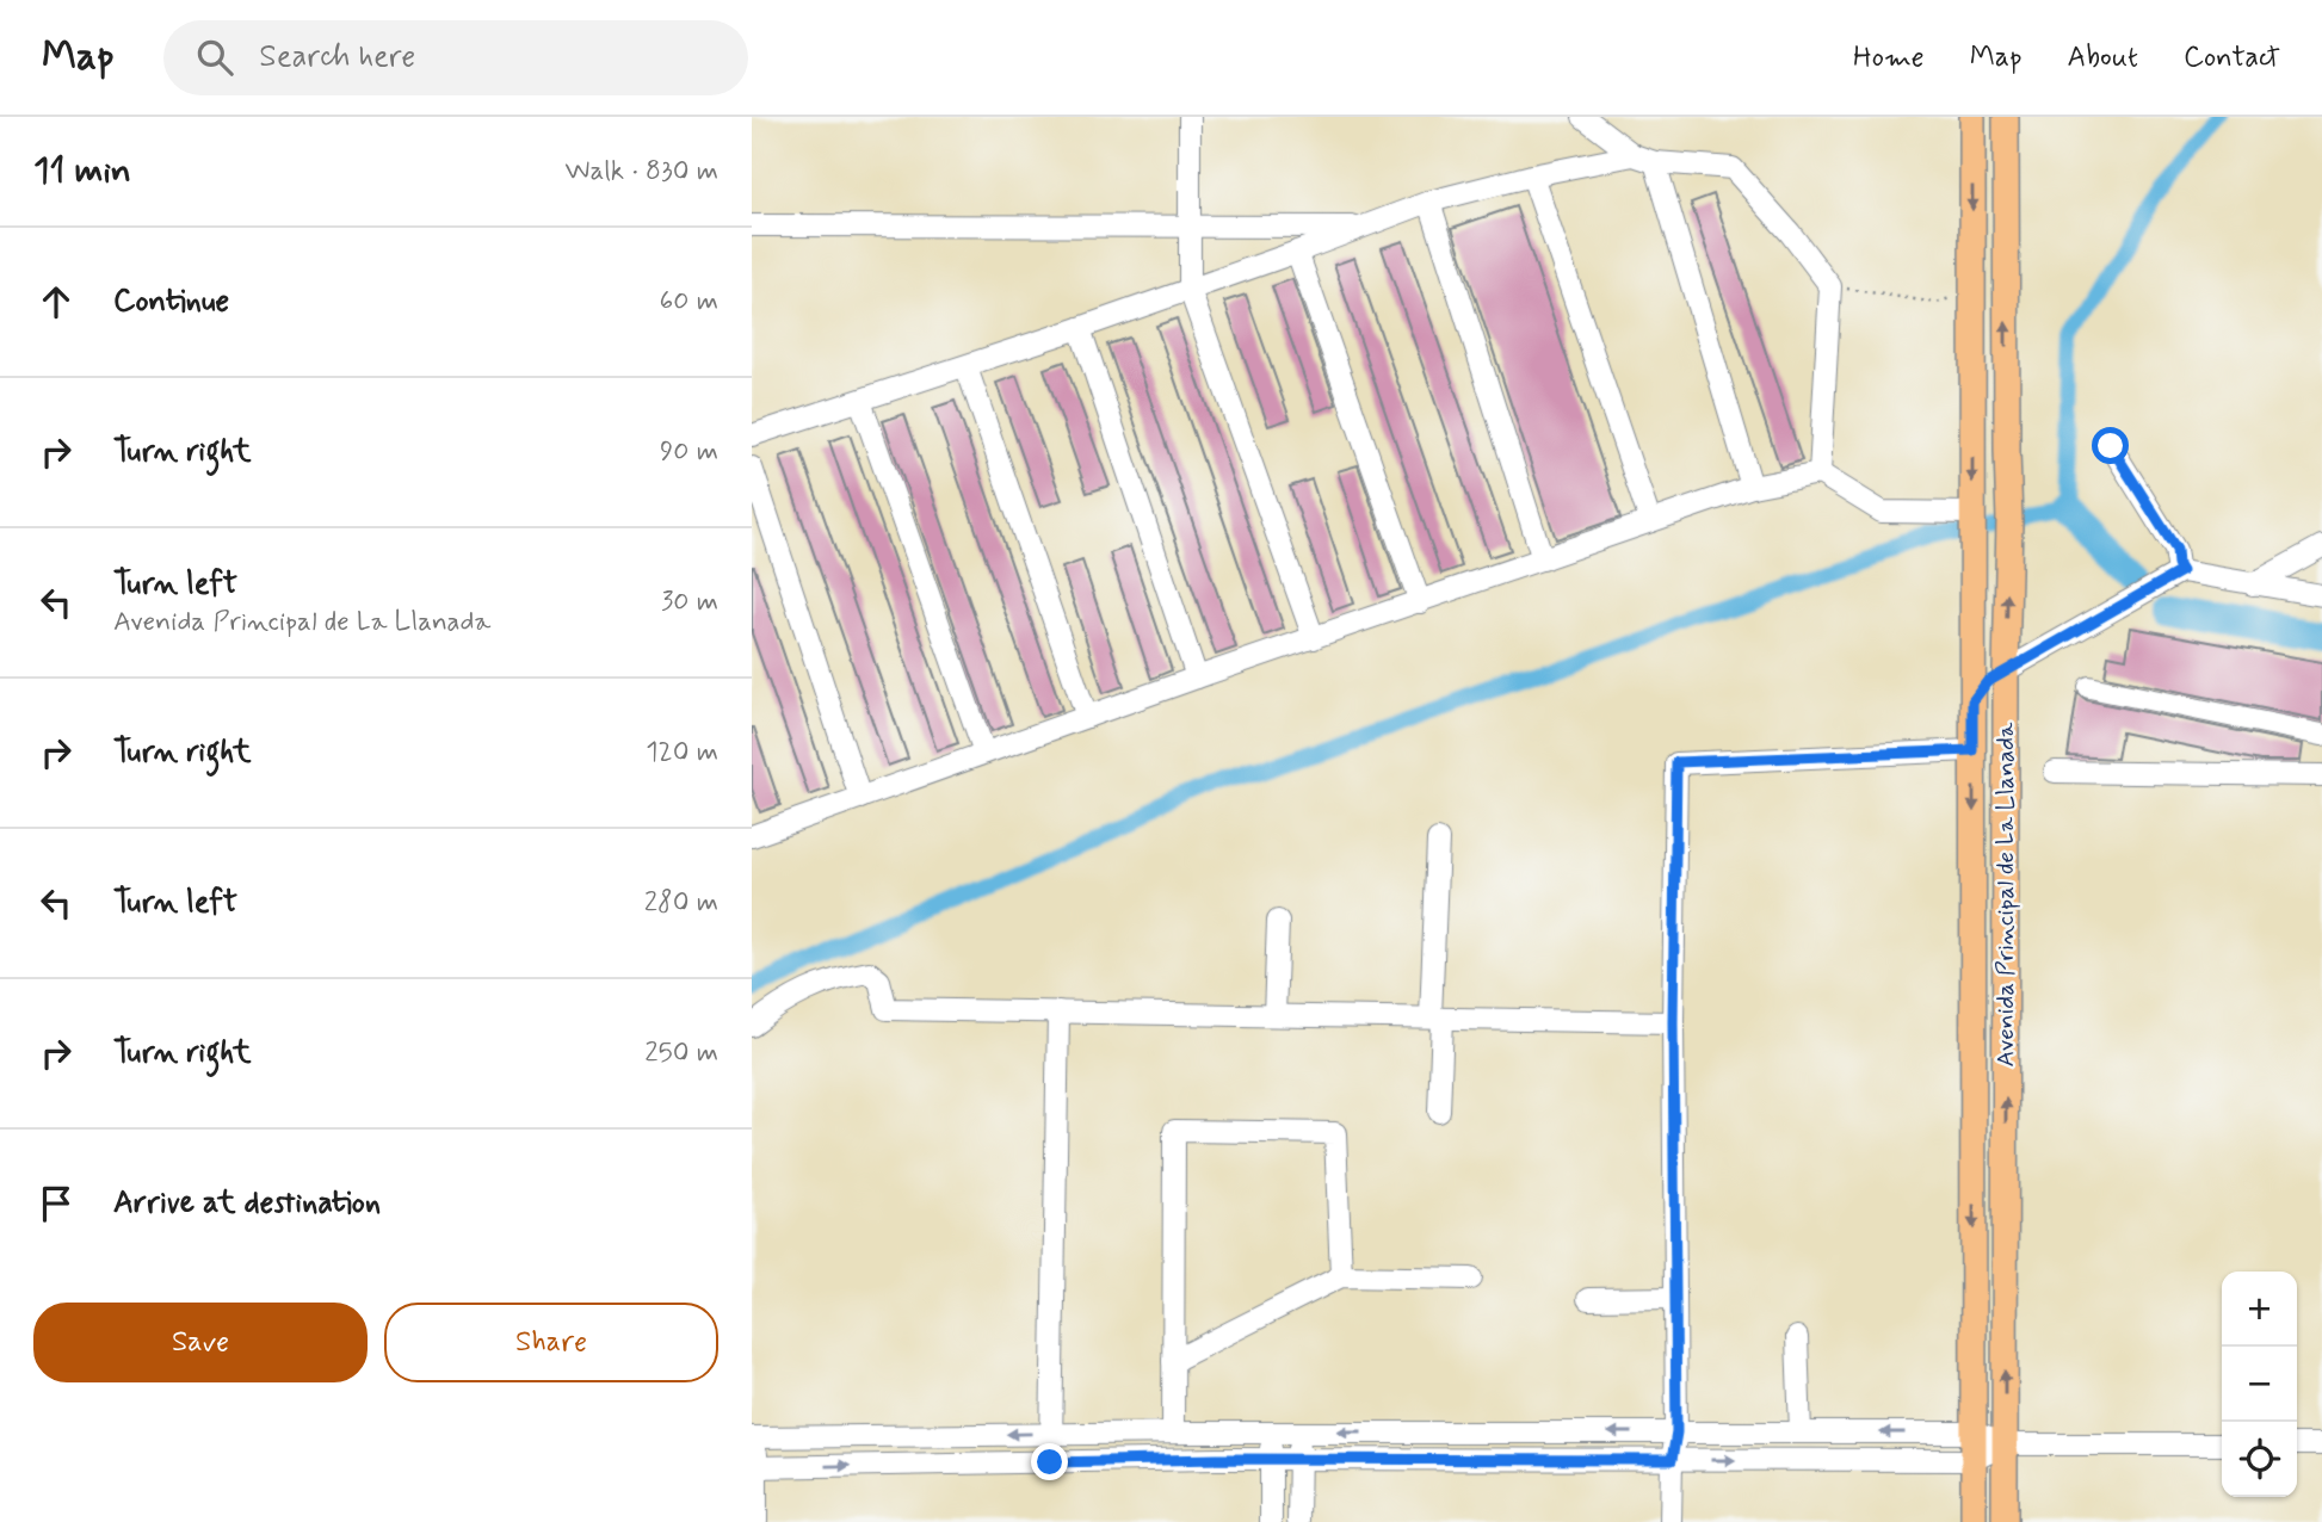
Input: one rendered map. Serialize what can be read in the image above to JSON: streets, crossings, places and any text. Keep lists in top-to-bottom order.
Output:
{
  "streets": {
    "main road": ["Avenida Principal de La Llanada"]
  },
  "page": {
    "header": "Map",
    "search": "Search here",
    "nav": [
      "Home",
      "Map",
      "About",
      "Contact"
    ],
    "heading": ["11 min", "Walk · 830 m"],
    "list": [
      ["Continue", "60 m"],
      ["Turn right", "90 m"],
      ["Turn left", "Avenida Principal de La Llanada", "30 m"],
      ["Turn right", "120 m"],
      ["Turn left", "280 m"],
      ["Turn right", "250 m"],
      "Arrive at destination"
    ],
    "map_buttons": ["+", "−"],
    "buttons": ["Save", "Share"]
  }
}
